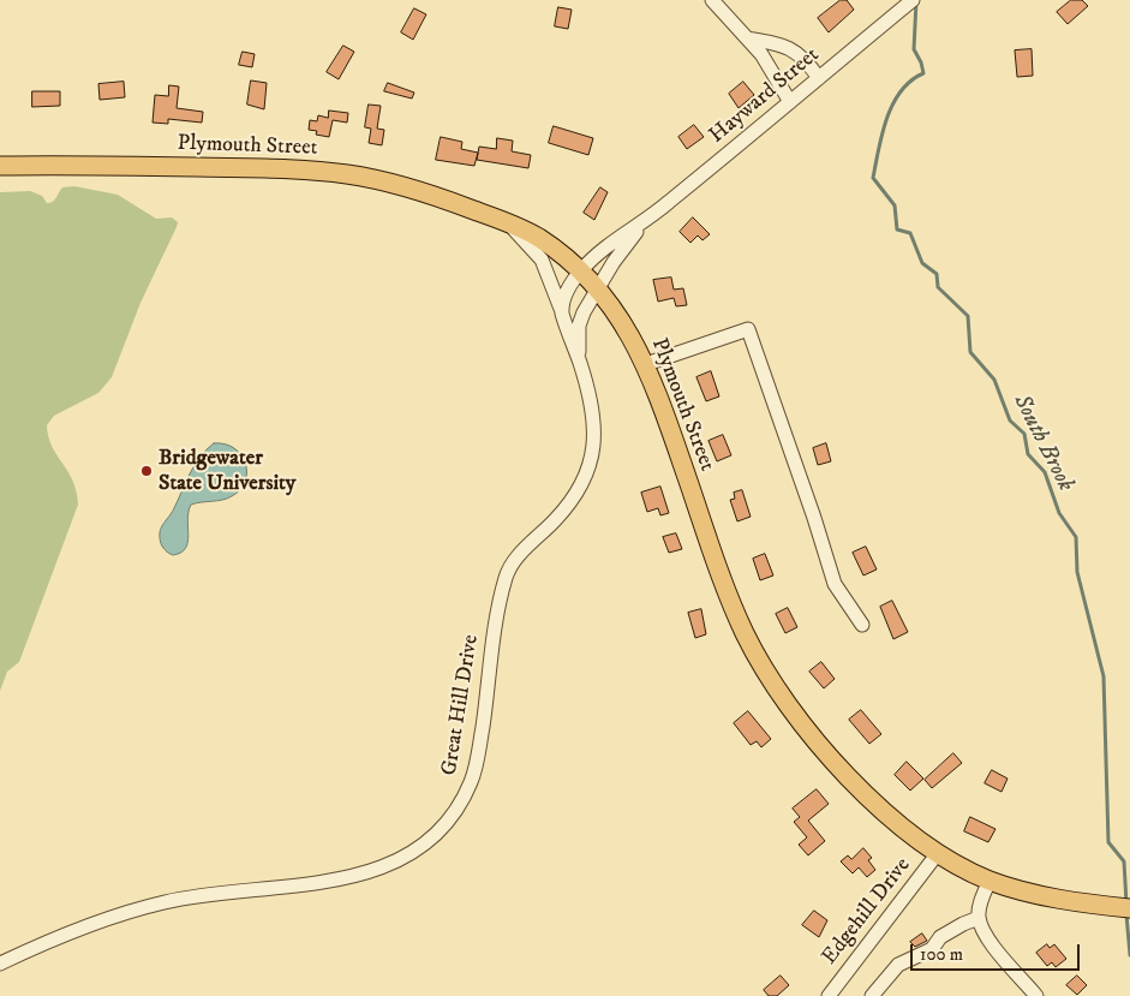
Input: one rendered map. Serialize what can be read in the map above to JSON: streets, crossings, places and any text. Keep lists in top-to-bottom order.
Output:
{
  "streets": {
    "main road": ["Plymouth Street"],
    "street": ["Hayward Street", "Great Hill Drive", "Edgehill Drive"]
  },
  "crossings": [
    ["Hayward Street", "Plymouth Street"],
    ["Hayward Street", "Great Hill Drive"],
    ["Plymouth Street", "Great Hill Drive"],
    ["Plymouth Street", "Edgehill Drive"]
  ],
  "water": ["South Brook"],
  "places": ["Bridgewater State University"],
  "scale_bar": "100 m"
}
